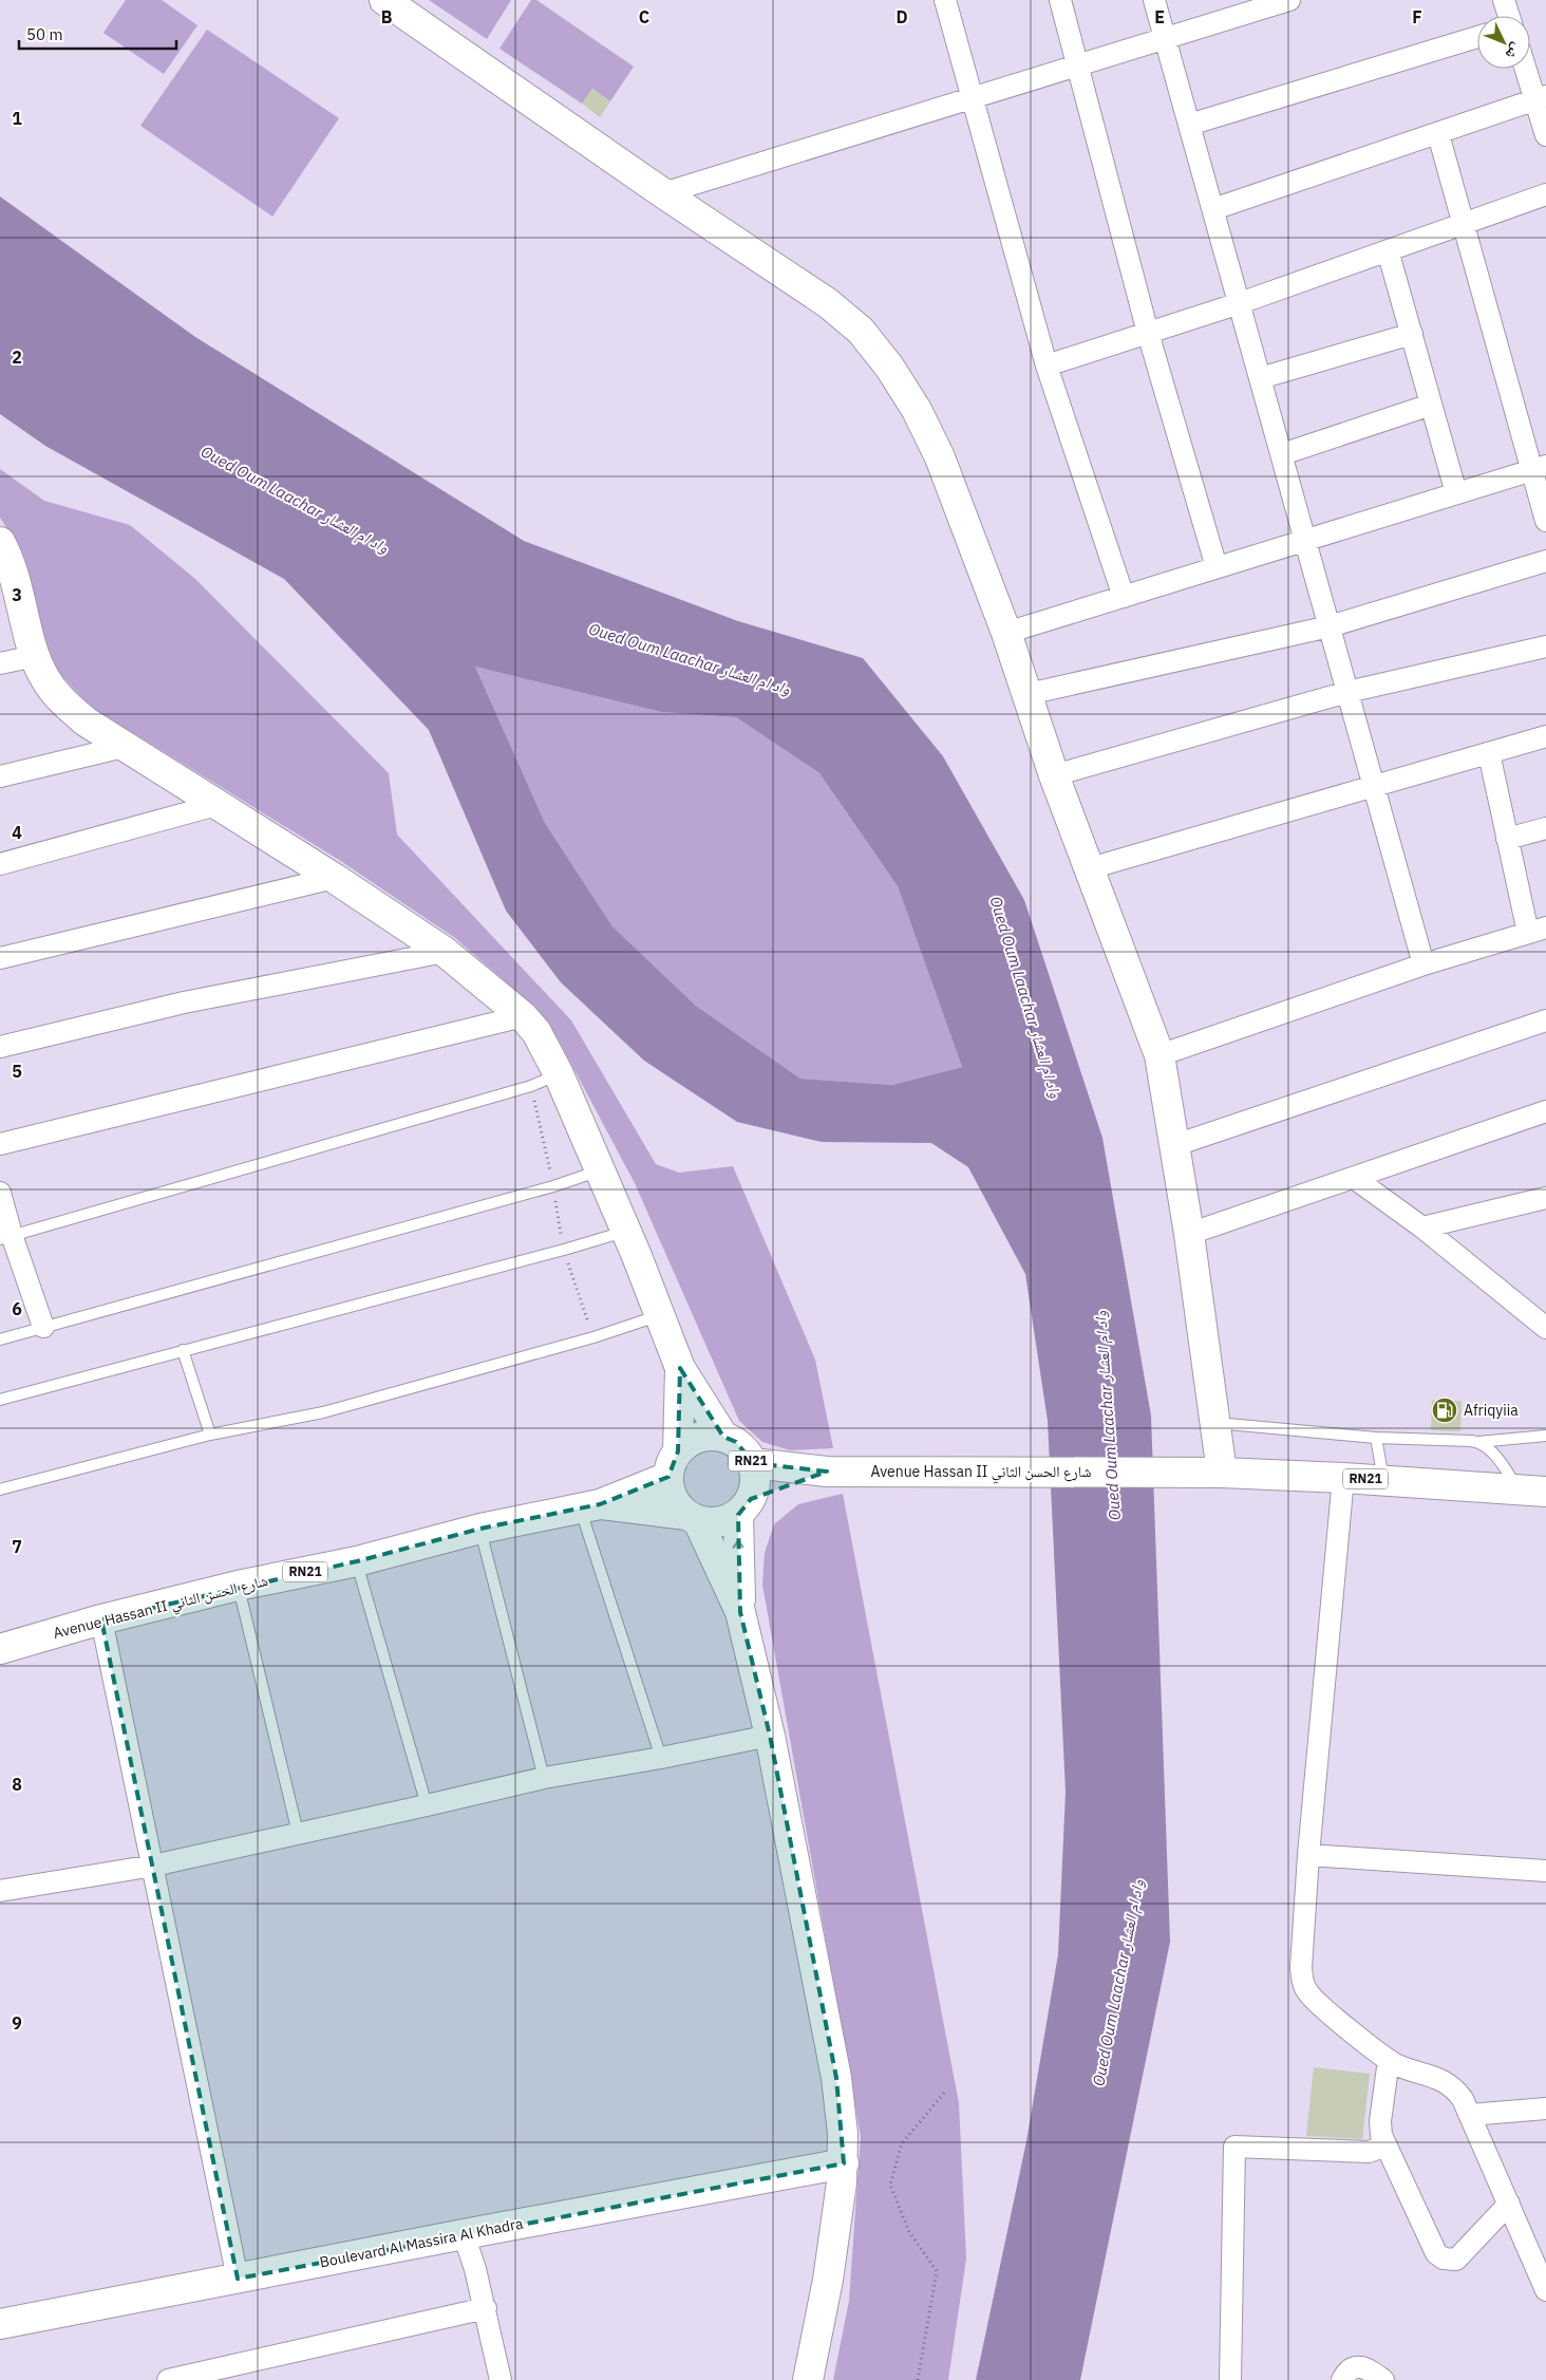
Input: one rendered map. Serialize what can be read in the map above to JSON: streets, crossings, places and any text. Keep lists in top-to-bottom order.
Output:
{
  "streets": {
    "main road": ["RN21", "Avenue Hassan II شارع الحسن الثاني", "Boulevard Al Massira Al Khadra"]
  },
  "crossings": [
    ["RN21", "Avenue Hassan II شارع الحسن الثاني"]
  ],
  "water": ["Oued Oum Laachar واد ام العشار"],
  "places": {
    "fuel station": ["Afriqyiia"]
  },
  "scale_bar": "50 m",
  "north": "bottom right",
  "grid": {
    "columns": [
      "B",
      "C",
      "D",
      "E",
      "F"
    ],
    "rows": [
      "1",
      "2",
      "3",
      "4",
      "5",
      "6",
      "7",
      "8",
      "9"
    ]
  }
}
